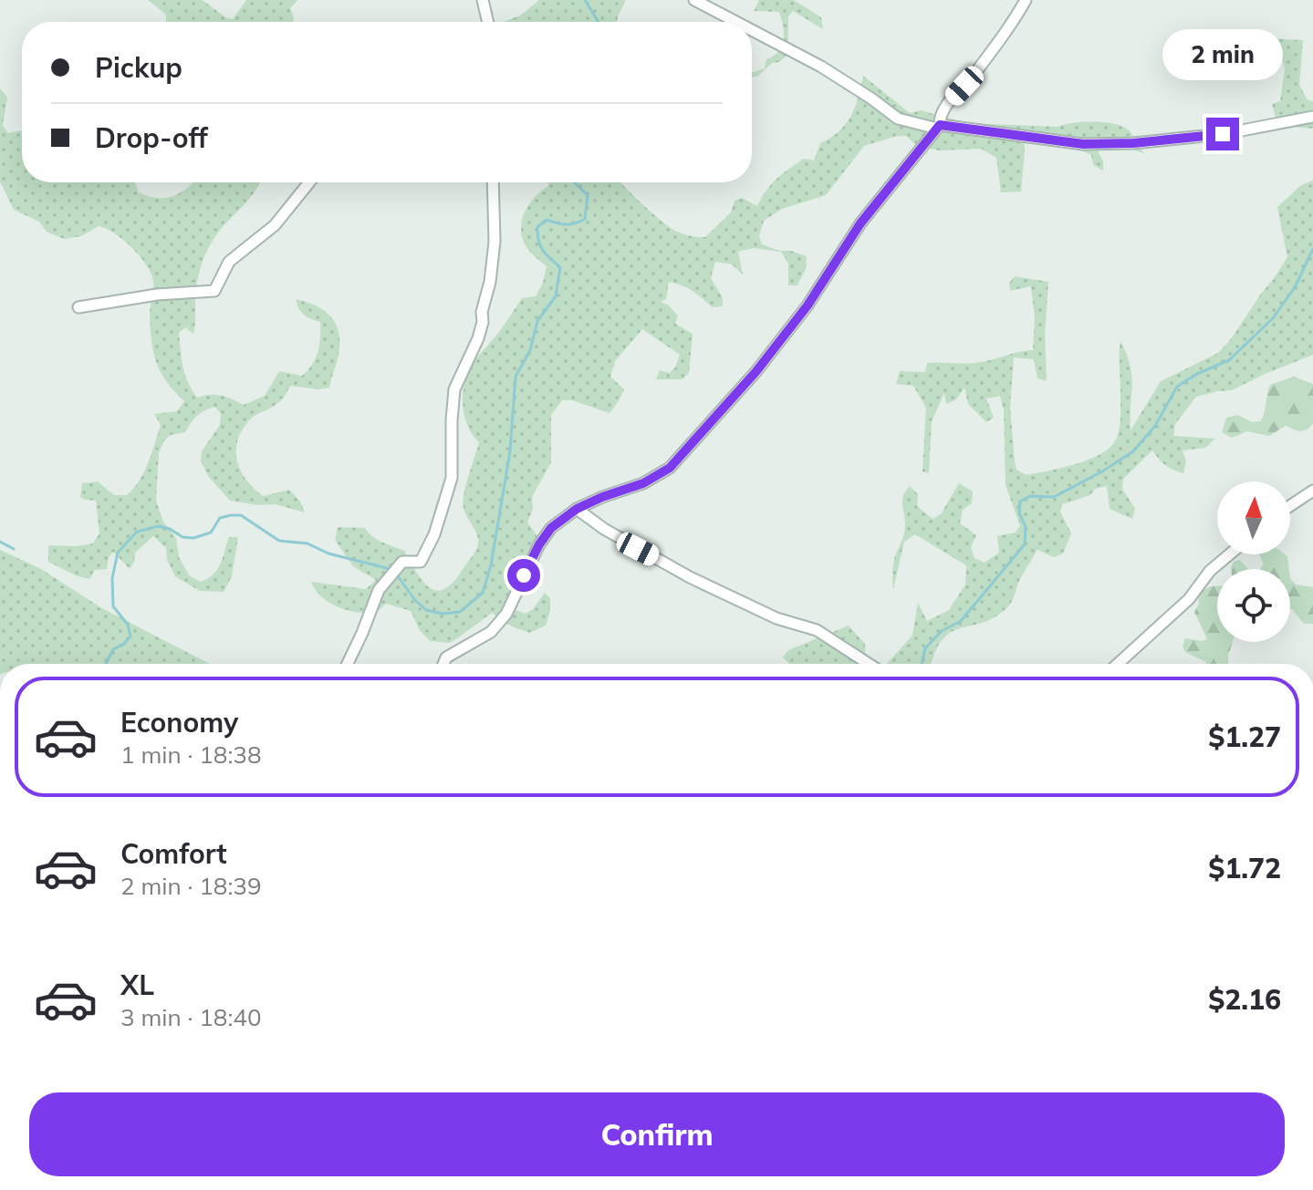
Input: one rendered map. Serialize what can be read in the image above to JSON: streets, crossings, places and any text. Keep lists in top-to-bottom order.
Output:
{
  "north": "top",
  "page": {
    "banner": ["Pickup", "Drop-off"],
    "bubble": "2 min",
    "list": [
      {
        "name": "Economy",
        "note": "1 min · 18:38",
        "value": "$1.27"
      },
      {
        "name": "Comfort",
        "note": "2 min · 18:39",
        "value": "$1.72"
      },
      {
        "name": "XL",
        "note": "3 min · 18:40",
        "value": "$2.16"
      }
    ],
    "buttons": "Confirm"
  }
}
